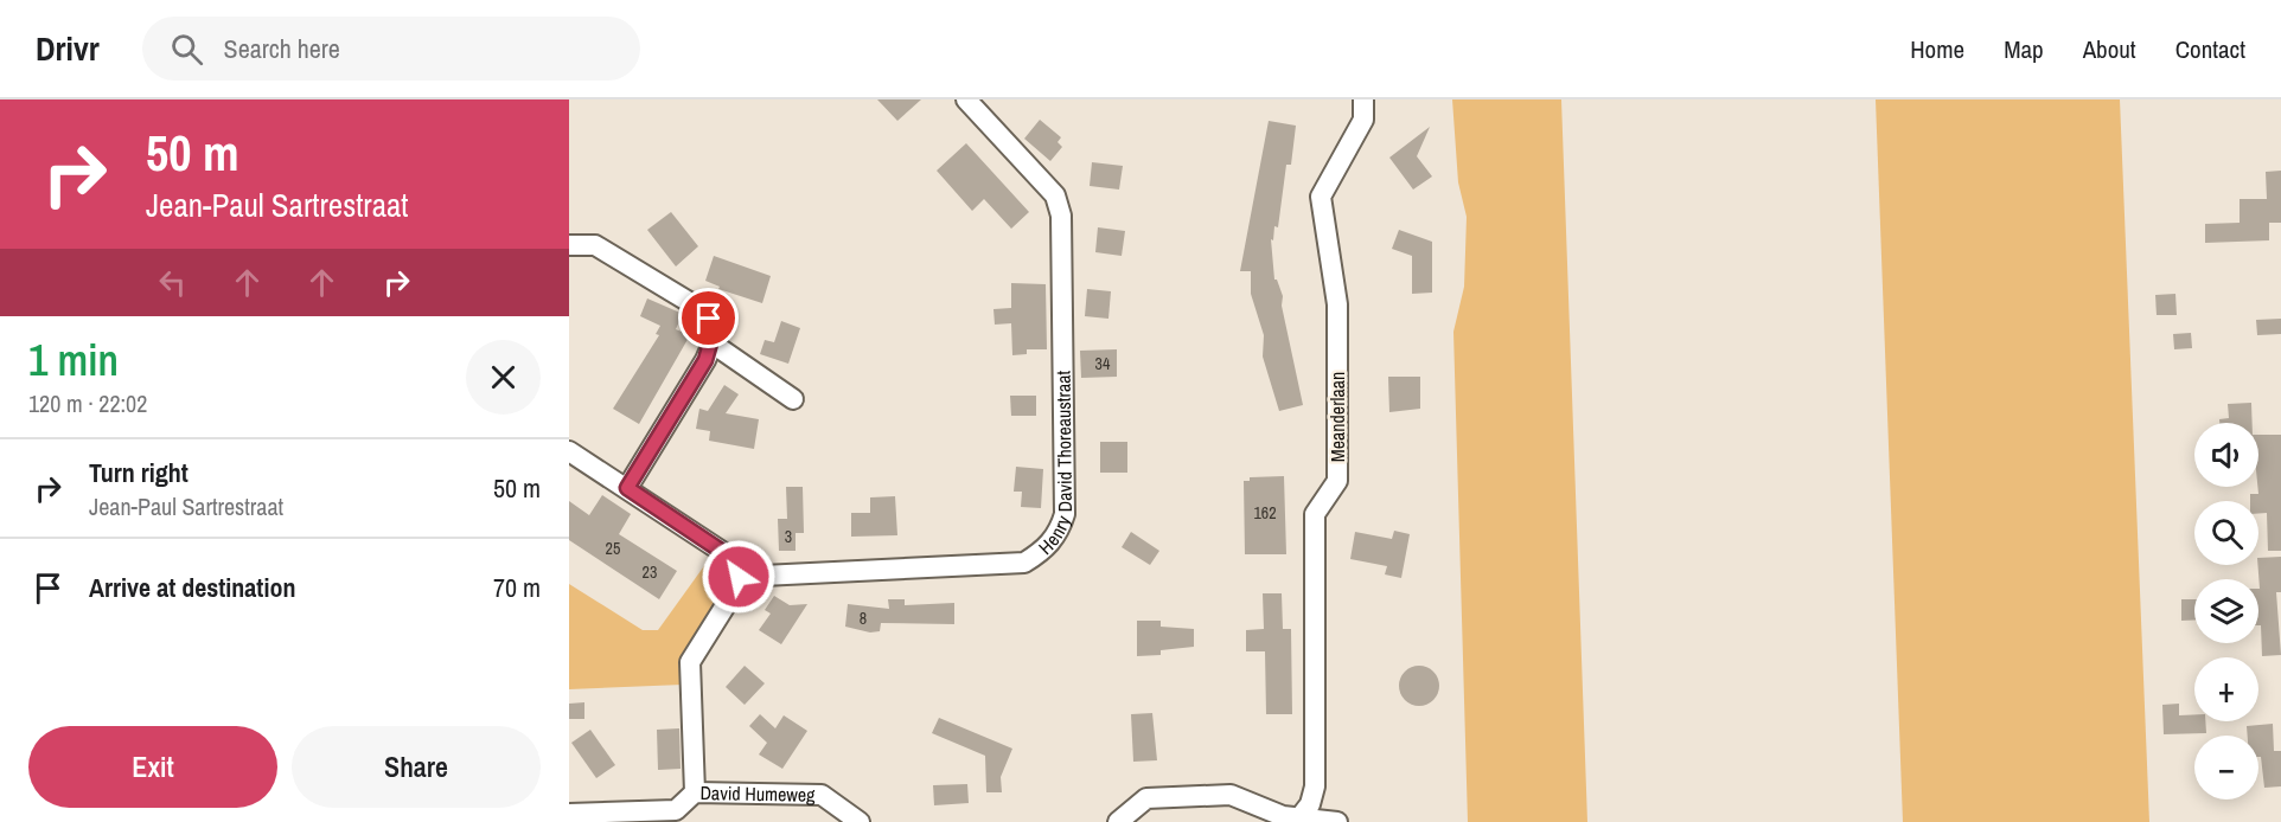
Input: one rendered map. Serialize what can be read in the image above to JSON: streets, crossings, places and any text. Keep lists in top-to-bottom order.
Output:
{
  "streets": {
    "street": ["Meanderlaan", "Henry David Thoreaustraat", "David Humeweg"]
  },
  "house_numbers": [
    "34",
    "162",
    "3",
    "25",
    "23",
    "8"
  ],
  "page": {
    "header": "Drivr",
    "search": "Search here",
    "nav": [
      "Home",
      "Map",
      "About",
      "Contact"
    ],
    "turn": ["50 m", "Jean-Paul Sartrestraat"],
    "heading": ["1 min", "120 m · 22:02"],
    "map_buttons": ["+", "−"],
    "list": [
      {
        "name": "Turn right",
        "note": "Jean-Paul Sartrestraat",
        "value": "50 m"
      },
      {
        "name": "Arrive at destination",
        "value": "70 m"
      }
    ],
    "buttons": ["Exit", "Share"]
  }
}
